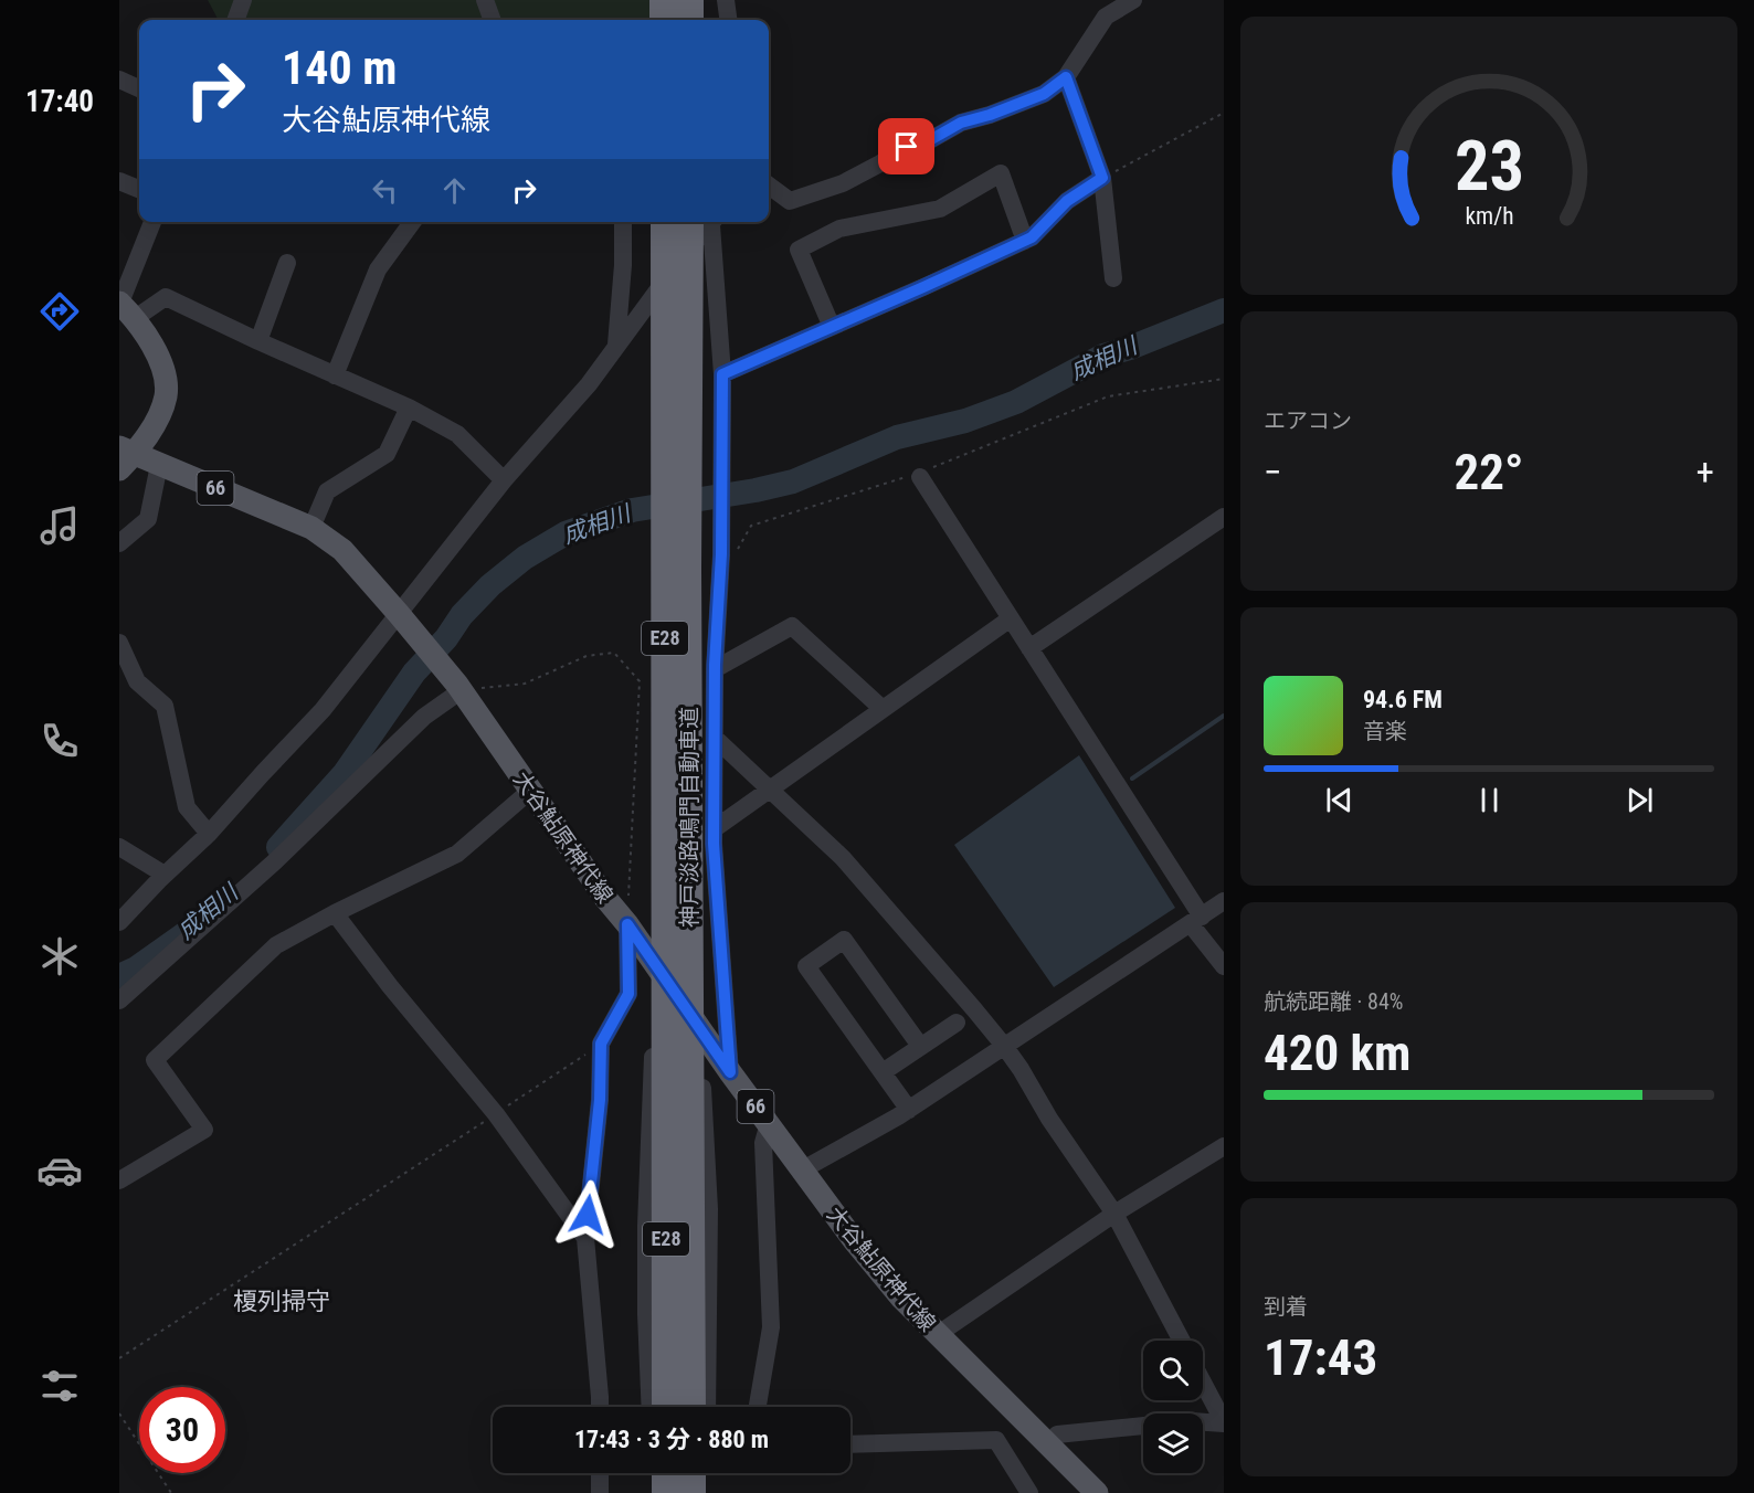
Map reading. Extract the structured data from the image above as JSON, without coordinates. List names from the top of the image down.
{
  "streets": {
    "highway": ["E28", "神戸淡路鳴門自動車道"],
    "main road": ["66", "大谷鮎原神代線"]
  },
  "districts": ["榎列掃守"],
  "water": ["成相川"],
  "page": {
    "tabs": "17:40",
    "turn": ["140 m", "大谷鮎原神代線"],
    "tile": [
      "エアコン",
      ["航続距離 · 84%", "420 km"],
      ["到着", "17:43"]
    ],
    "heat": ["−", "22°", "+"],
    "song": ["94.6 FM", "音楽"],
    "limit": "30",
    "trip": "17:43 · 3 分 · 880 m",
    "gauge": ["23", "km/h"]
  }
}
